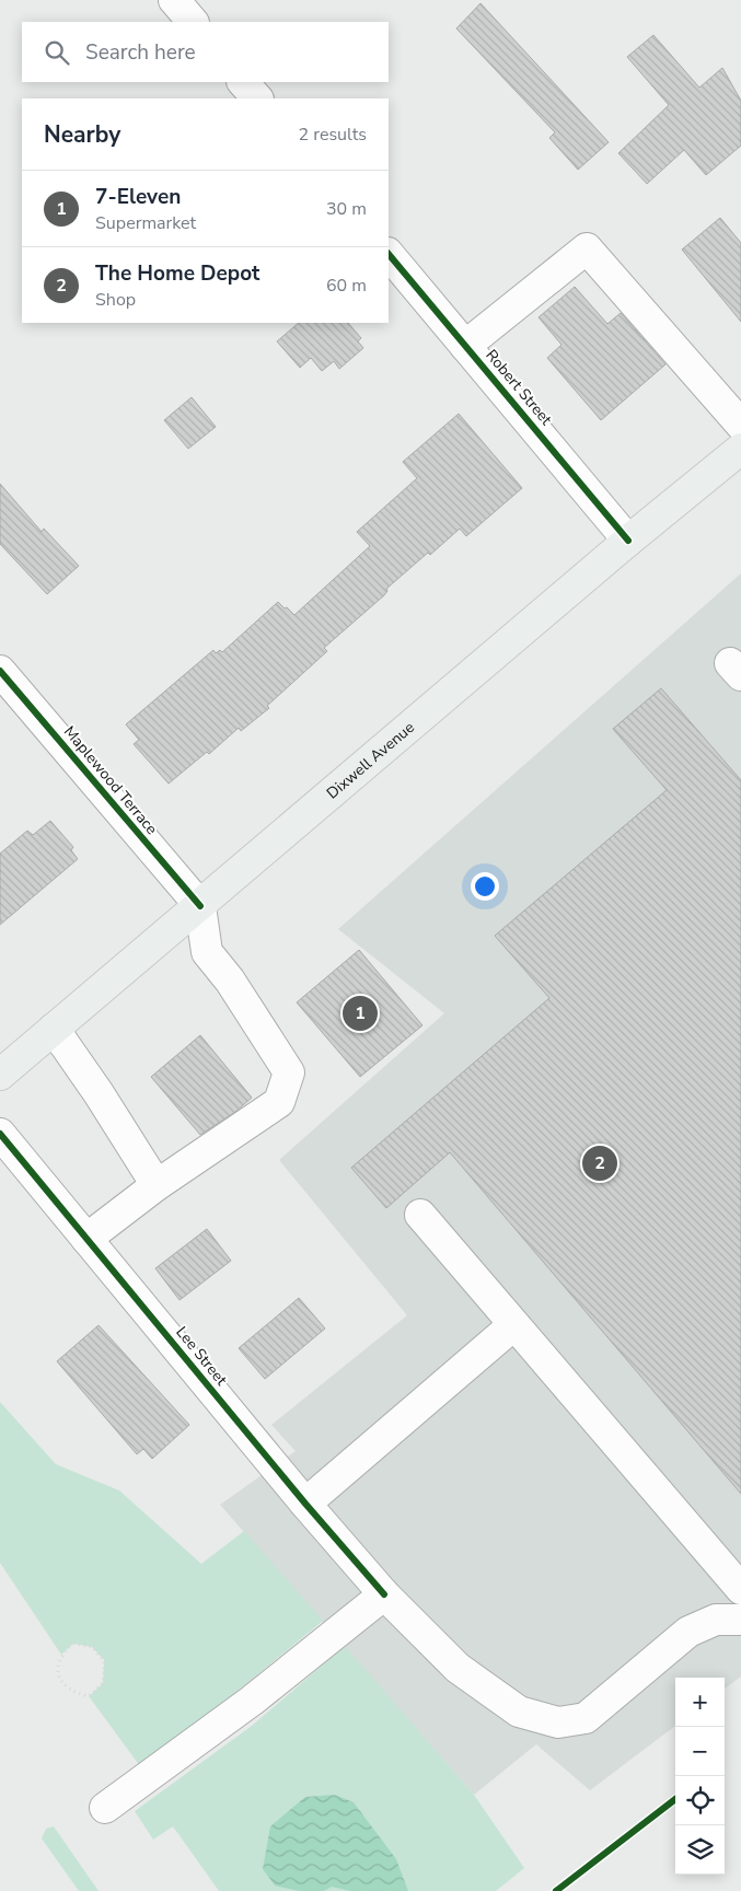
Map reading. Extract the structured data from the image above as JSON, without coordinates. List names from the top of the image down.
{
  "streets": {
    "main road": ["Dixwell Avenue"],
    "street": ["Robert Street", "Maplewood Terrace", "Lee Street"]
  },
  "crossings": [
    ["Robert Street", "Dixwell Avenue"],
    ["Dixwell Avenue", "Maplewood Terrace"]
  ],
  "page": {
    "search": "Search here",
    "heading": ["Nearby", "2 results"],
    "list": [
      {
        "mark": "1",
        "name": "7-Eleven",
        "note": "Supermarket",
        "value": "30 m"
      },
      {
        "mark": "2",
        "name": "The Home Depot",
        "note": "Shop",
        "value": "60 m"
      }
    ],
    "pins": ["1", "2"],
    "map_buttons": ["+", "−"]
  }
}
